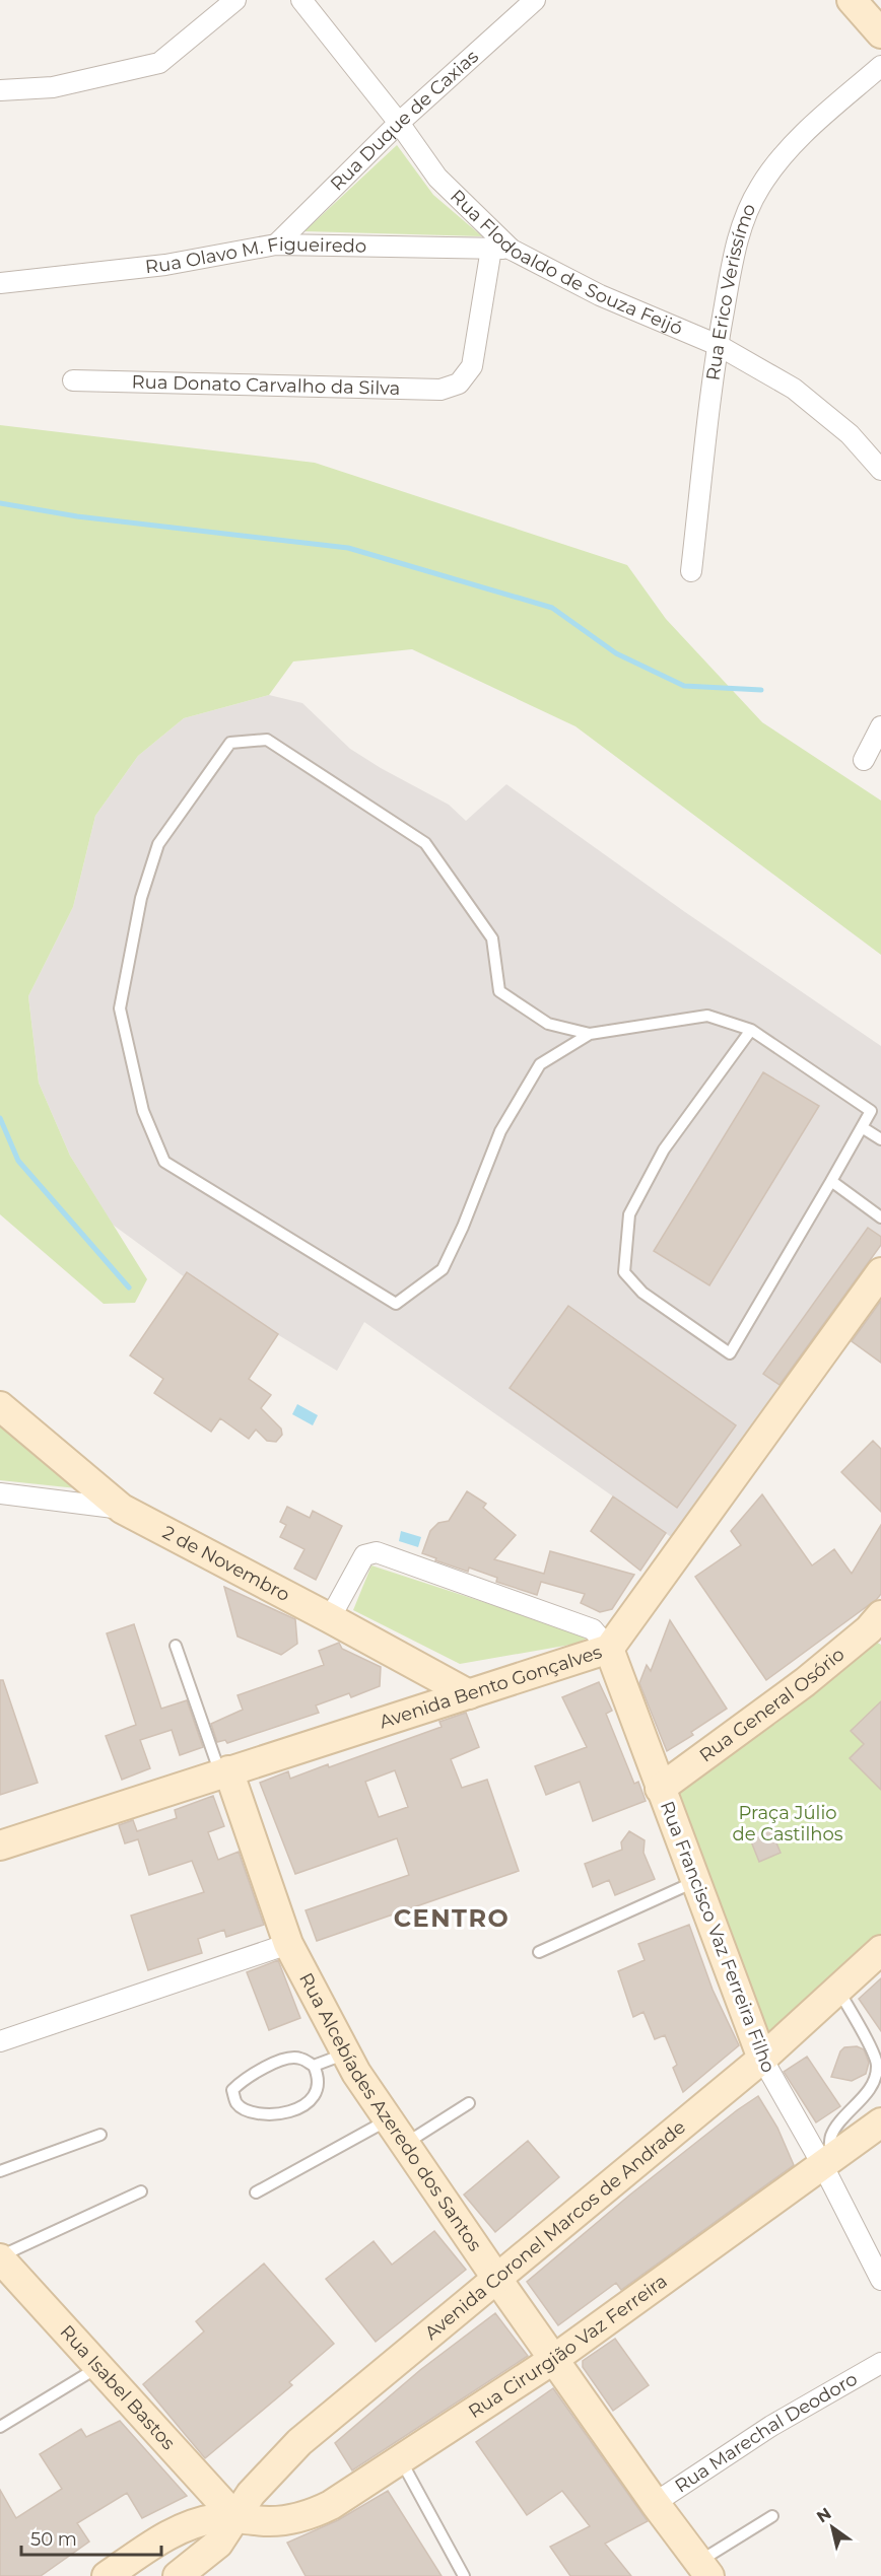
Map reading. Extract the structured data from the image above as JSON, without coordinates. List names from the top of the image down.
{
  "streets": {
    "street": [
      "Rua Duque de Caxias",
      "Rua Olavo M. Figueiredo",
      "Rua Flodoaldo de Souza Feijó",
      "Rua Erico Verissímo",
      "Rua Donato Carvalho da Silva",
      "2 de Novembro",
      "Avenida Bento Gonçalves",
      "Rua General Osório",
      "Rua Francisco Vaz Ferreira Filho",
      "Rua Alcebíades Azeredo dos Santos",
      "Avenida Coronel Marcos de Andrade",
      "Rua Cirurgião Vaz Ferreira",
      "Rua Isabel Bastos",
      "Rua Marechal Deodoro"
    ]
  },
  "crossings": [
    ["Rua Duque de Caxias", "Rua Olavo M. Figueiredo"],
    ["Rua Duque de Caxias", "Rua Flodoaldo de Souza Feijó"],
    ["Rua Olavo M. Figueiredo", "Rua Flodoaldo de Souza Feijó"],
    ["Rua Olavo M. Figueiredo", "Rua Donato Carvalho da Silva"],
    ["Rua Flodoaldo de Souza Feijó", "Rua Erico Verissímo"],
    ["2 de Novembro", "Avenida Bento Gonçalves"],
    ["Avenida Bento Gonçalves", "Rua Francisco Vaz Ferreira Filho"],
    ["Avenida Bento Gonçalves", "Rua Alcebíades Azeredo dos Santos"],
    ["Rua General Osório", "Rua Francisco Vaz Ferreira Filho"],
    ["Rua Francisco Vaz Ferreira Filho", "Avenida Coronel Marcos de Andrade"],
    ["Rua Francisco Vaz Ferreira Filho", "Rua Cirurgião Vaz Ferreira"],
    ["Rua Alcebíades Azeredo dos Santos", "Avenida Coronel Marcos de Andrade"],
    ["Rua Alcebíades Azeredo dos Santos", "Rua Cirurgião Vaz Ferreira"],
    ["Rua Alcebíades Azeredo dos Santos", "Rua Marechal Deodoro"],
    ["Avenida Coronel Marcos de Andrade", "Rua Cirurgião Vaz Ferreira"],
    ["Avenida Coronel Marcos de Andrade", "Rua Isabel Bastos"],
    ["Rua Cirurgião Vaz Ferreira", "Rua Isabel Bastos"]
  ],
  "districts": ["CENTRO"],
  "parks": ["Praça Júlio de Castilhos"],
  "scale_bar": "50 m",
  "north": "top left"
}
